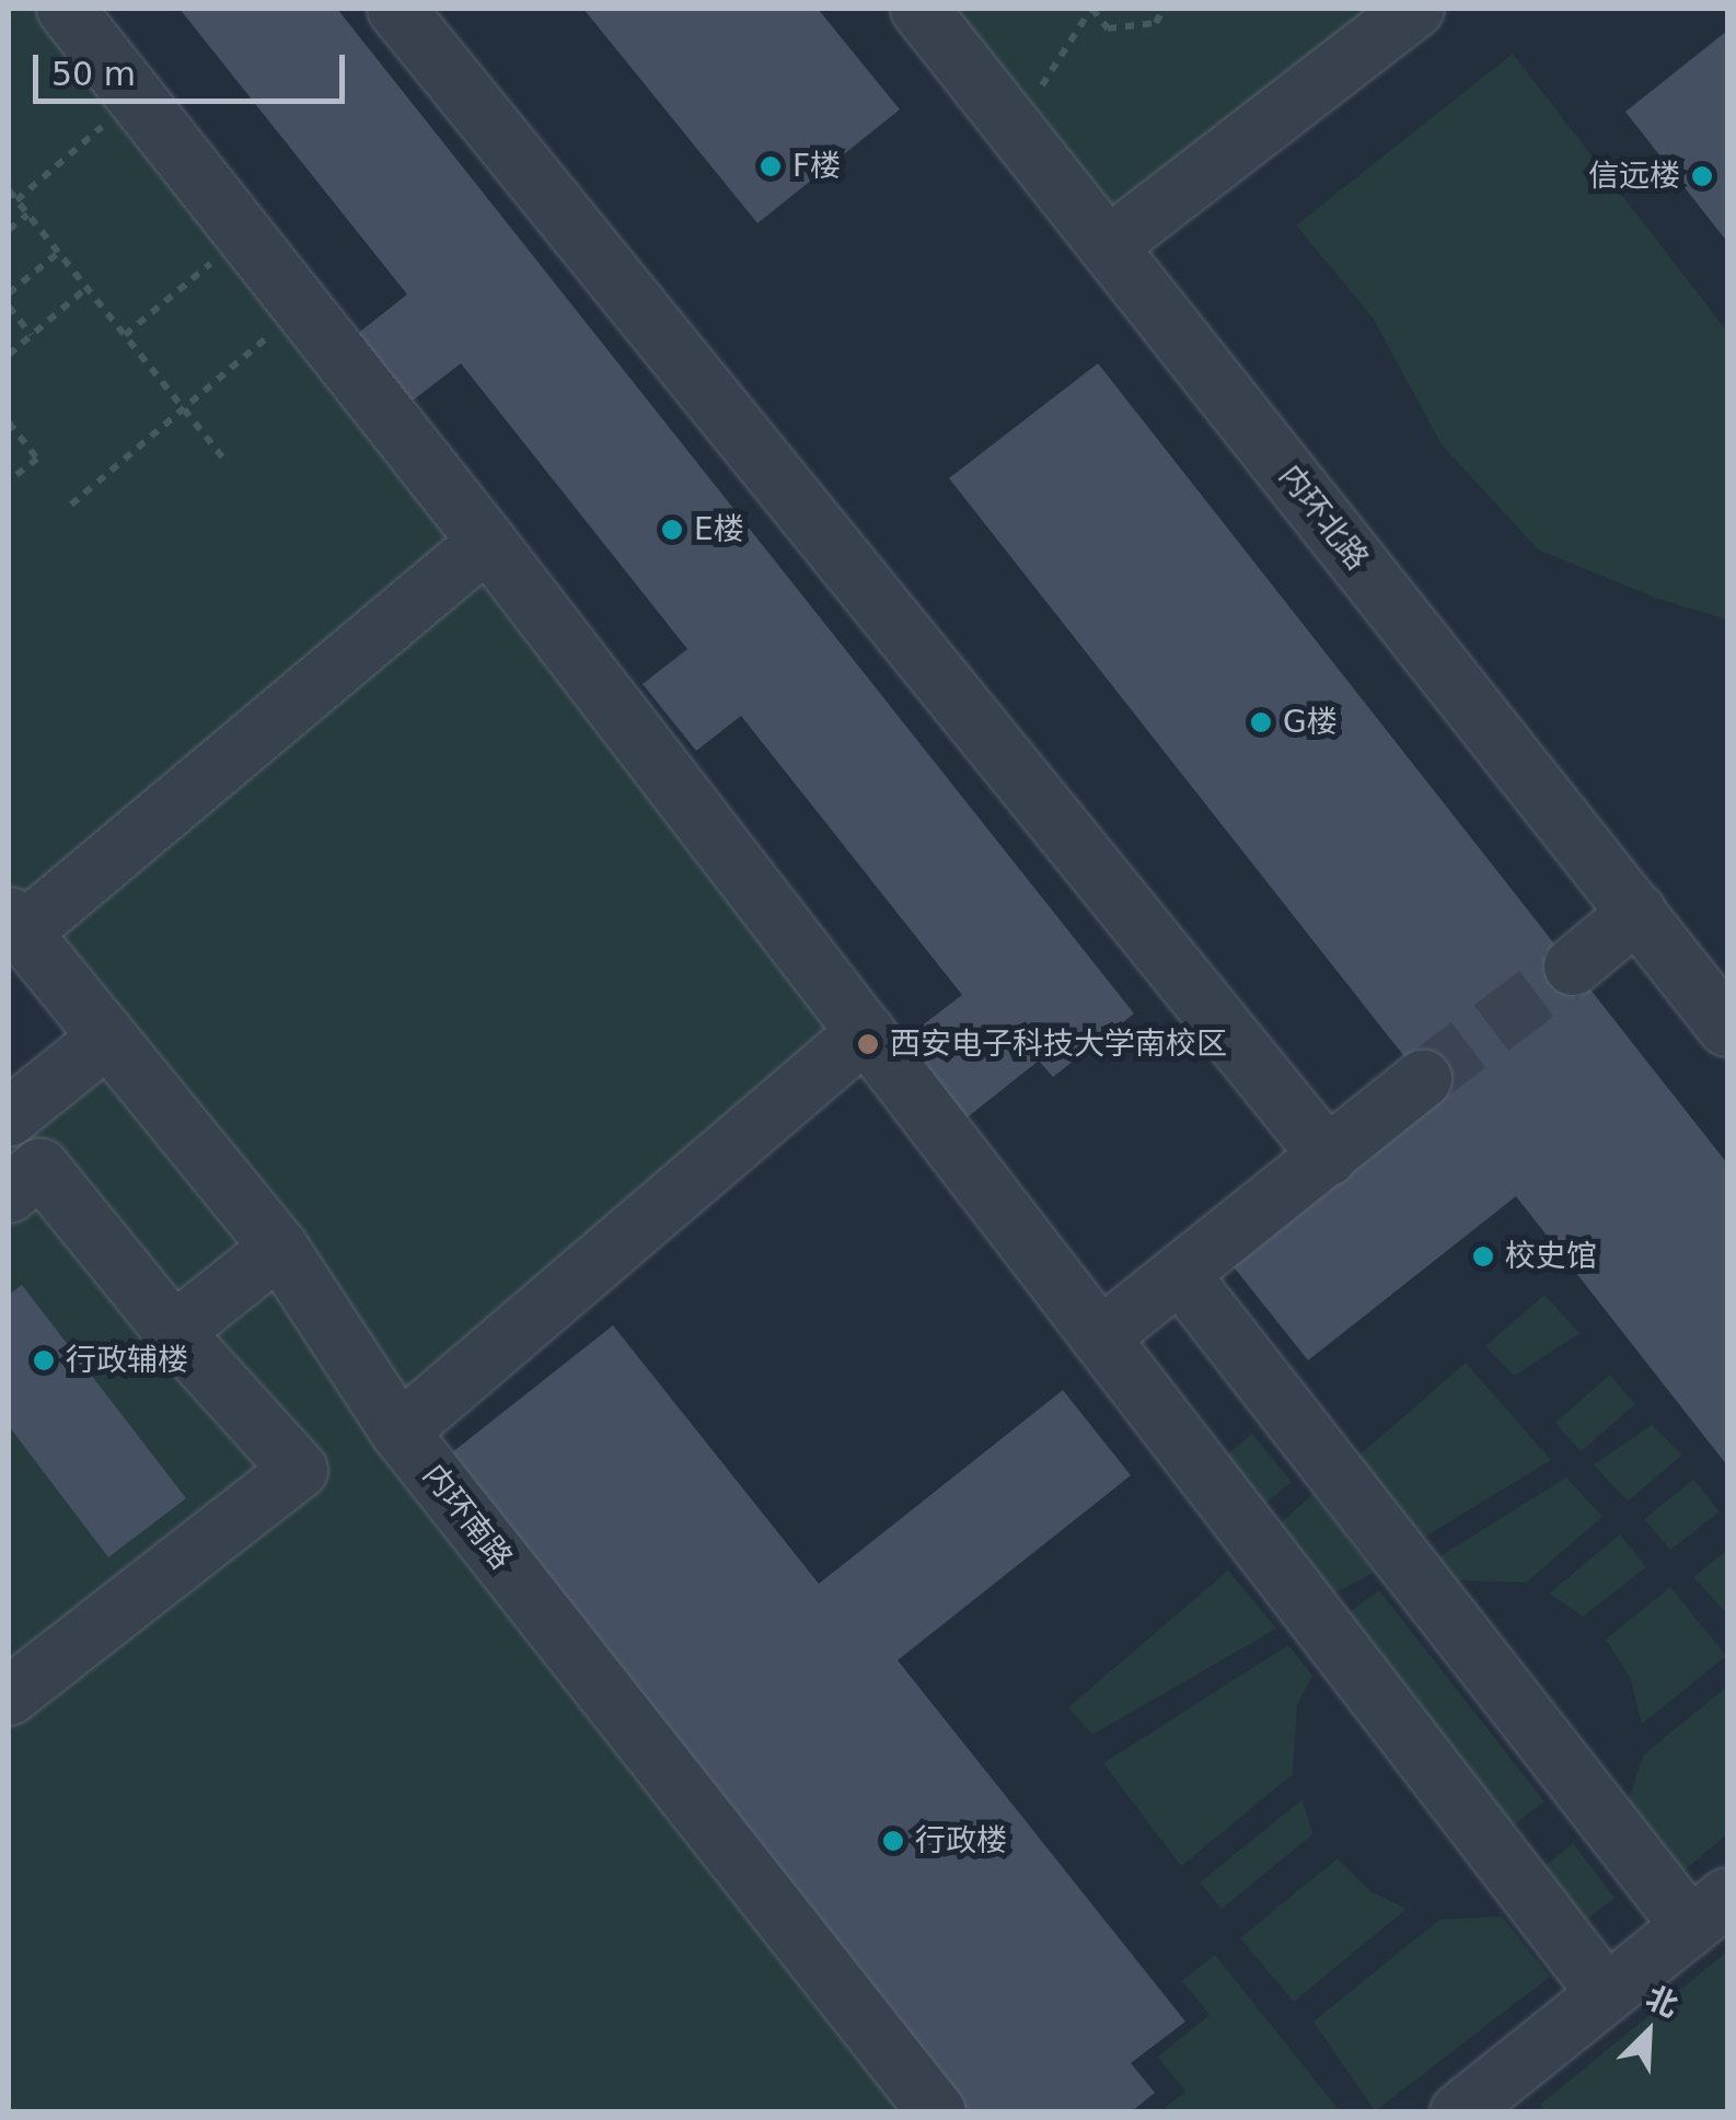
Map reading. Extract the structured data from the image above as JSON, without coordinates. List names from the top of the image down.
{
  "streets": {
    "lane": ["内环北路", "内环南路"]
  },
  "places": [
    "F楼",
    "信远楼",
    "E楼",
    "G楼",
    "西安电子科技大学南校区",
    "校史馆",
    "行政辅楼",
    "行政楼"
  ],
  "scale_bar": "50 m",
  "north": "top right"
}
